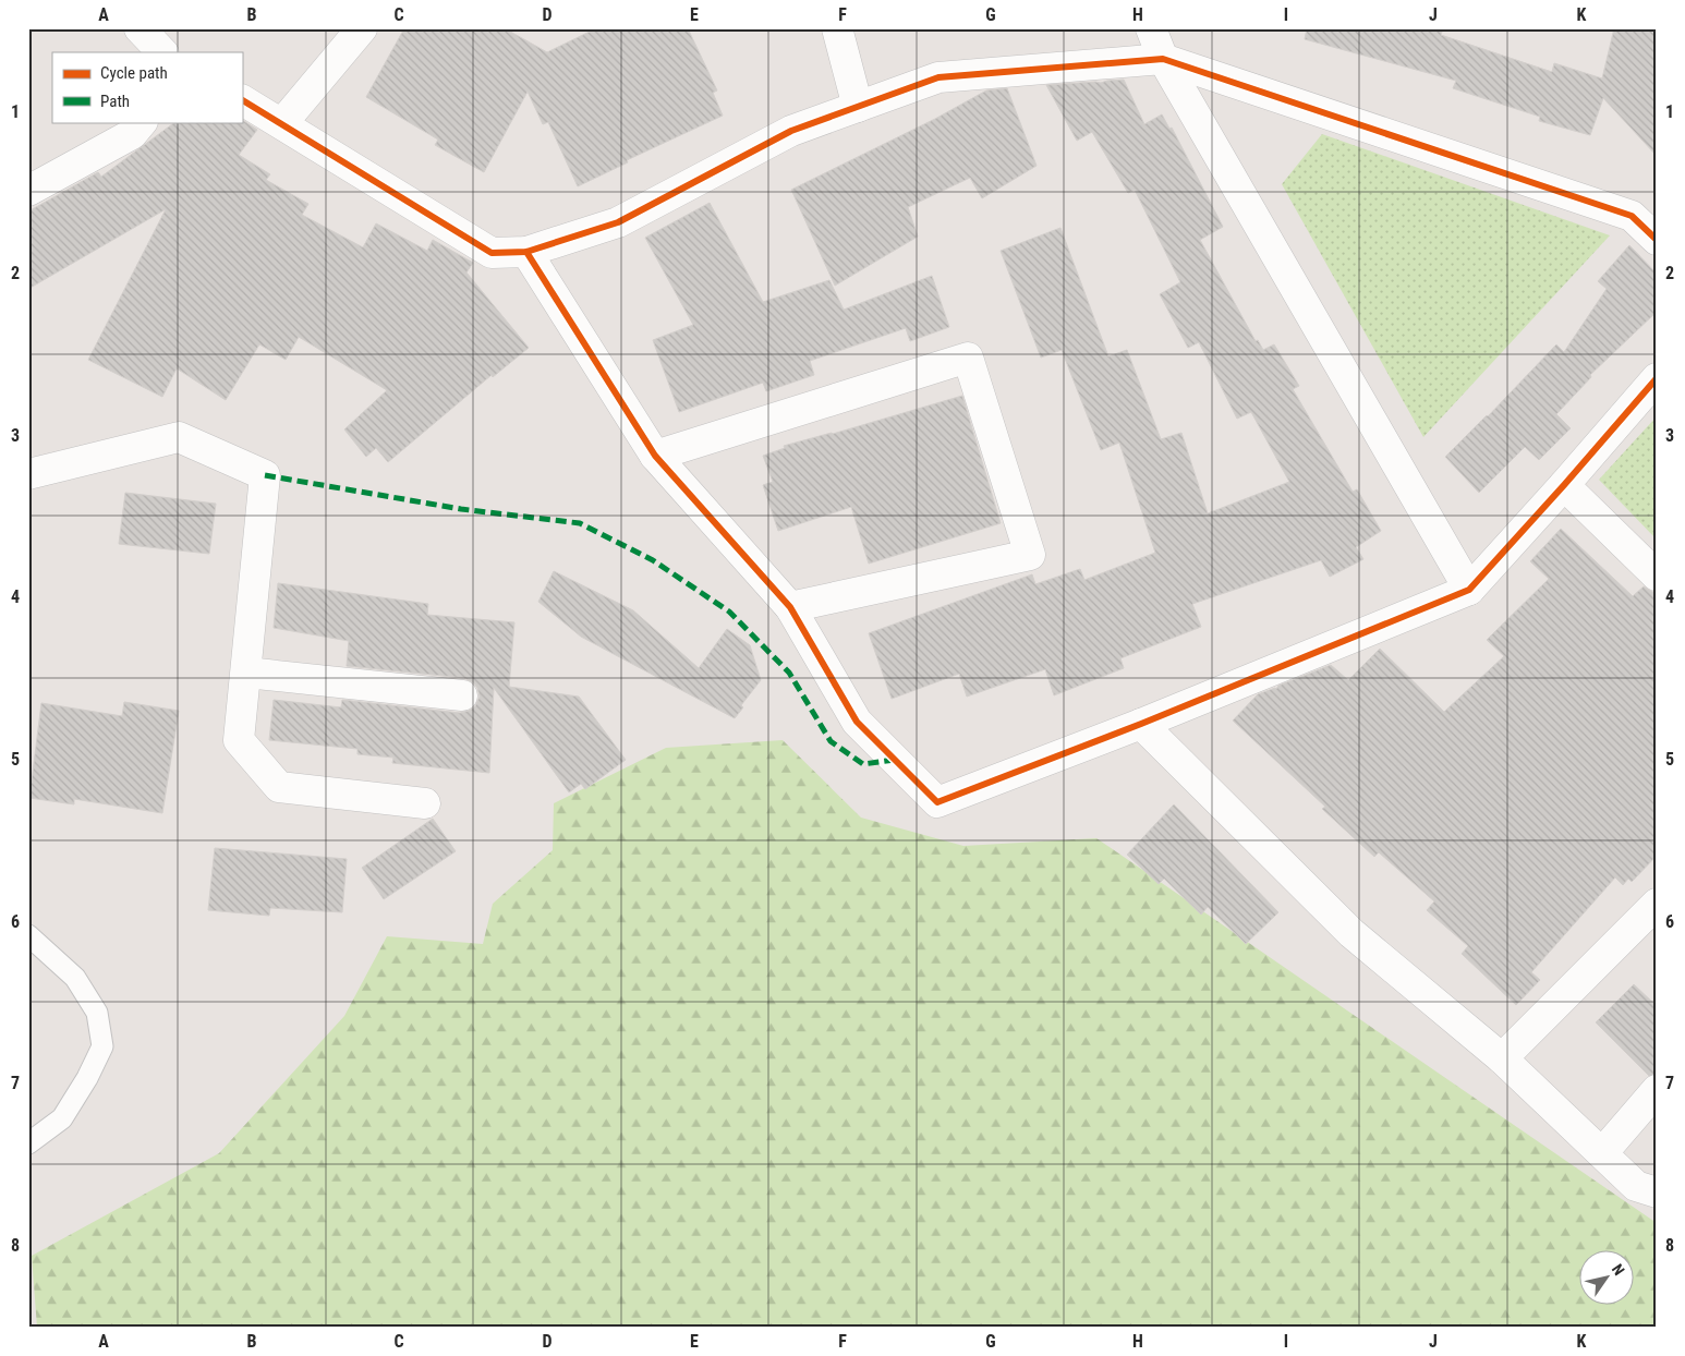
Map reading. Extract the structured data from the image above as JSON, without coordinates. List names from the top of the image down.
{
  "legend": ["Cycle path", "Path"],
  "north": "top right",
  "grid": {
    "columns": [
      "A",
      "B",
      "C",
      "D",
      "E",
      "F",
      "G",
      "H",
      "I",
      "J",
      "K"
    ],
    "rows": [
      "1",
      "2",
      "3",
      "4",
      "5",
      "6",
      "7",
      "8"
    ]
  }
}
